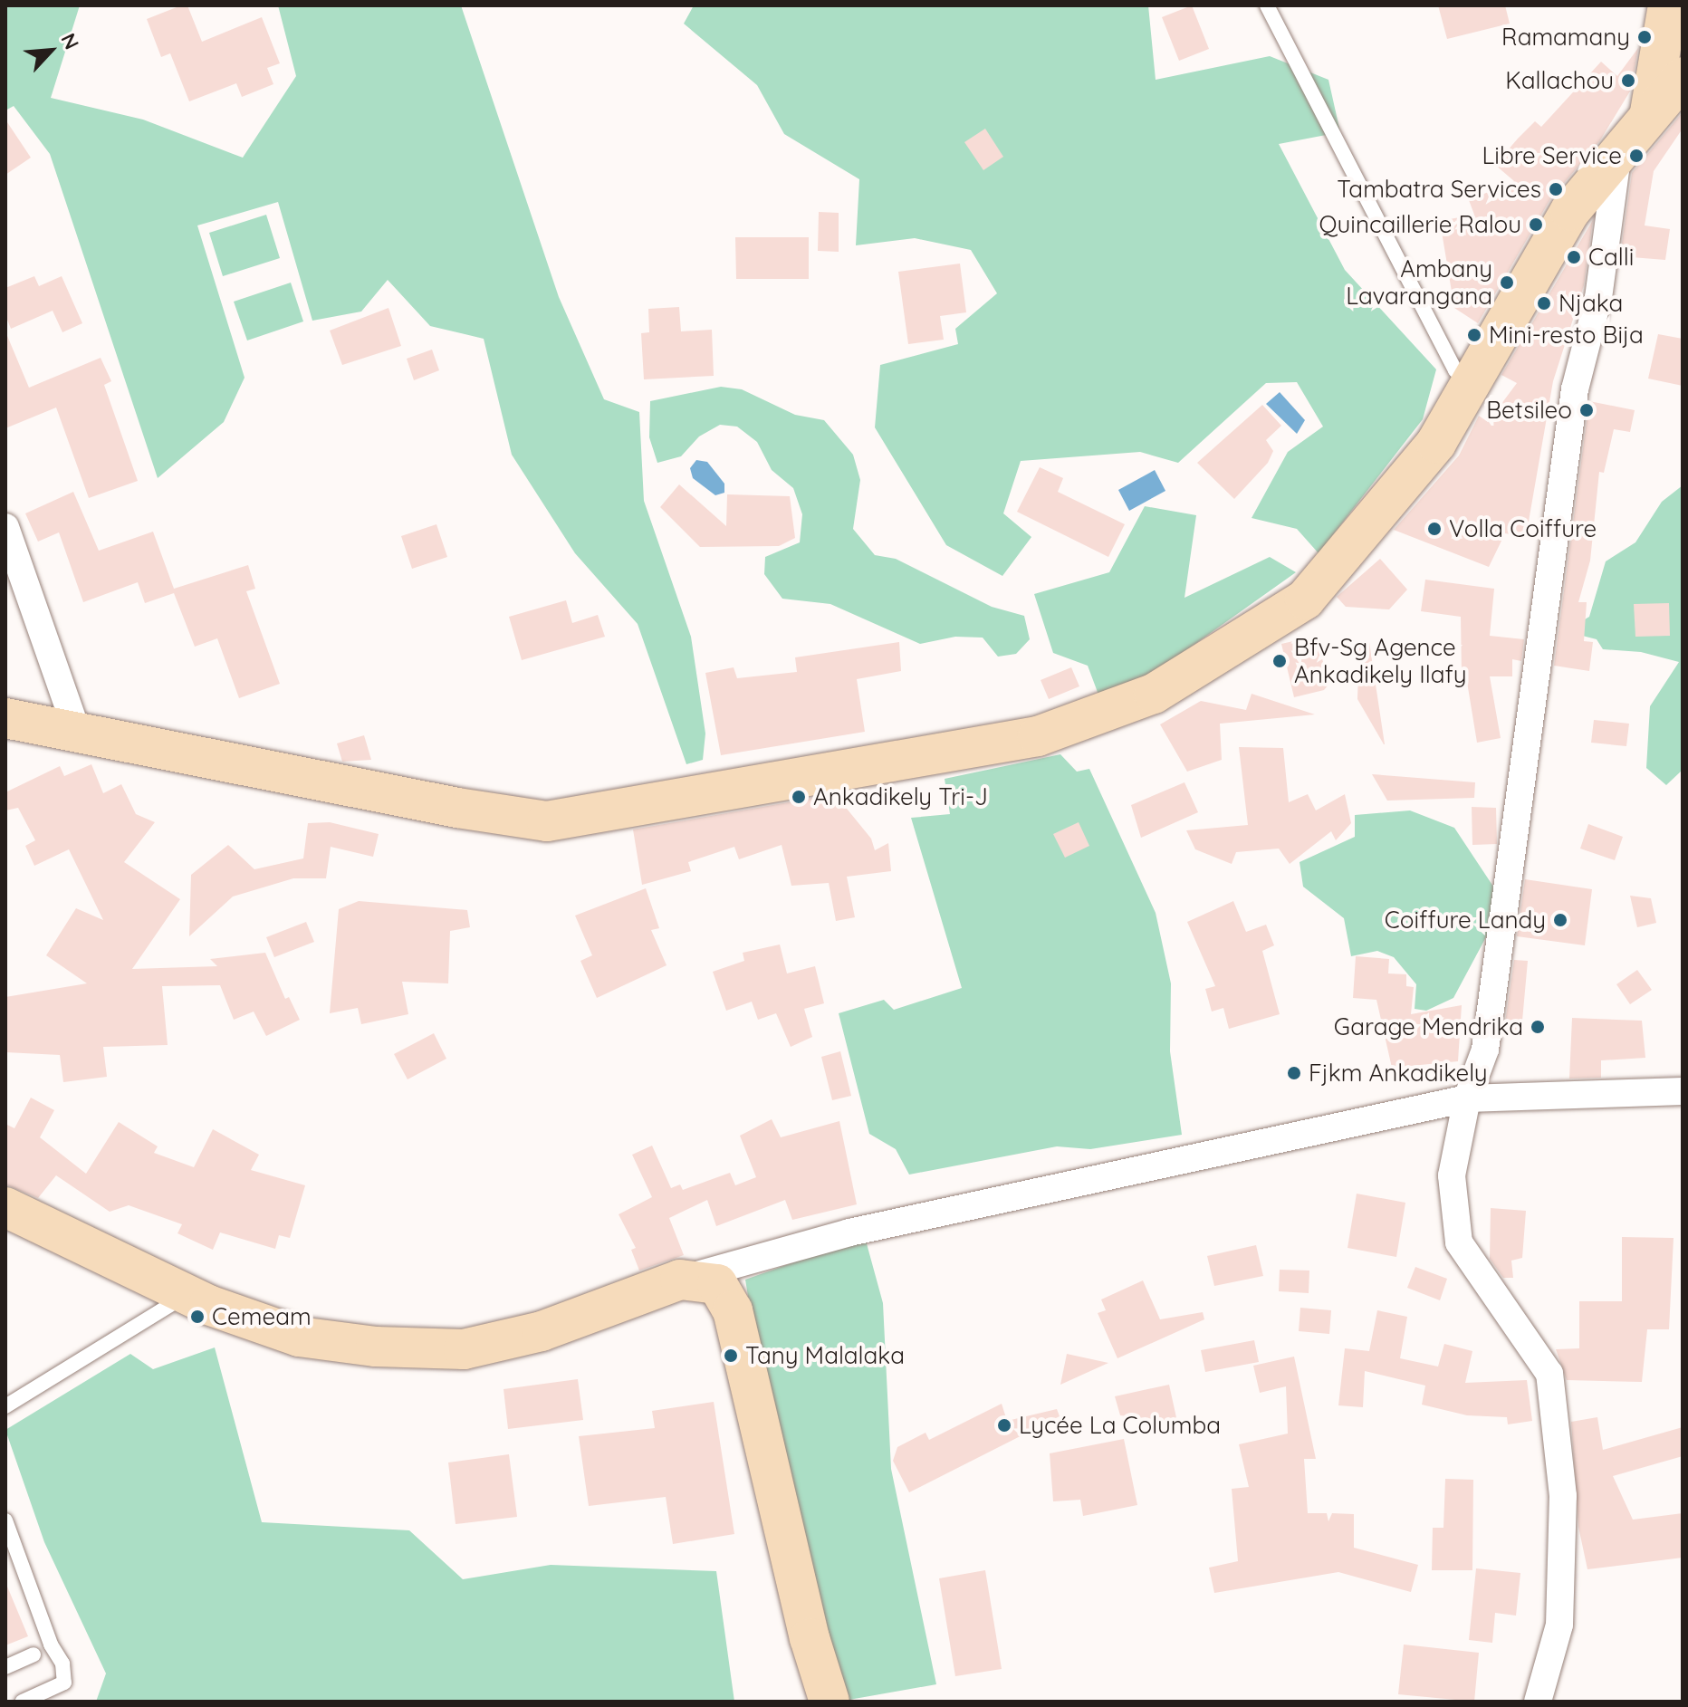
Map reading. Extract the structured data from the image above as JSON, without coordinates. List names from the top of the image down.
{
  "places": [
    "Ramamany",
    "Kallachou",
    "Libre Service",
    "Tambatra Services",
    "Quincaillerie Ralou",
    "Calli",
    "Ambany Lavarangana",
    "Njaka",
    "Mini-resto Bija",
    "Betsileo",
    "Volla Coiffure",
    "Bfv-Sg Agence Ankadikely Ilafy",
    "Ankadikely Tri-J",
    "Coiffure Landy",
    "Garage Mendrika",
    "Fjkm Ankadikely",
    "Cemeam",
    "Tany Malalaka",
    "Lycée La Columba"
  ],
  "north": "top right"
}
